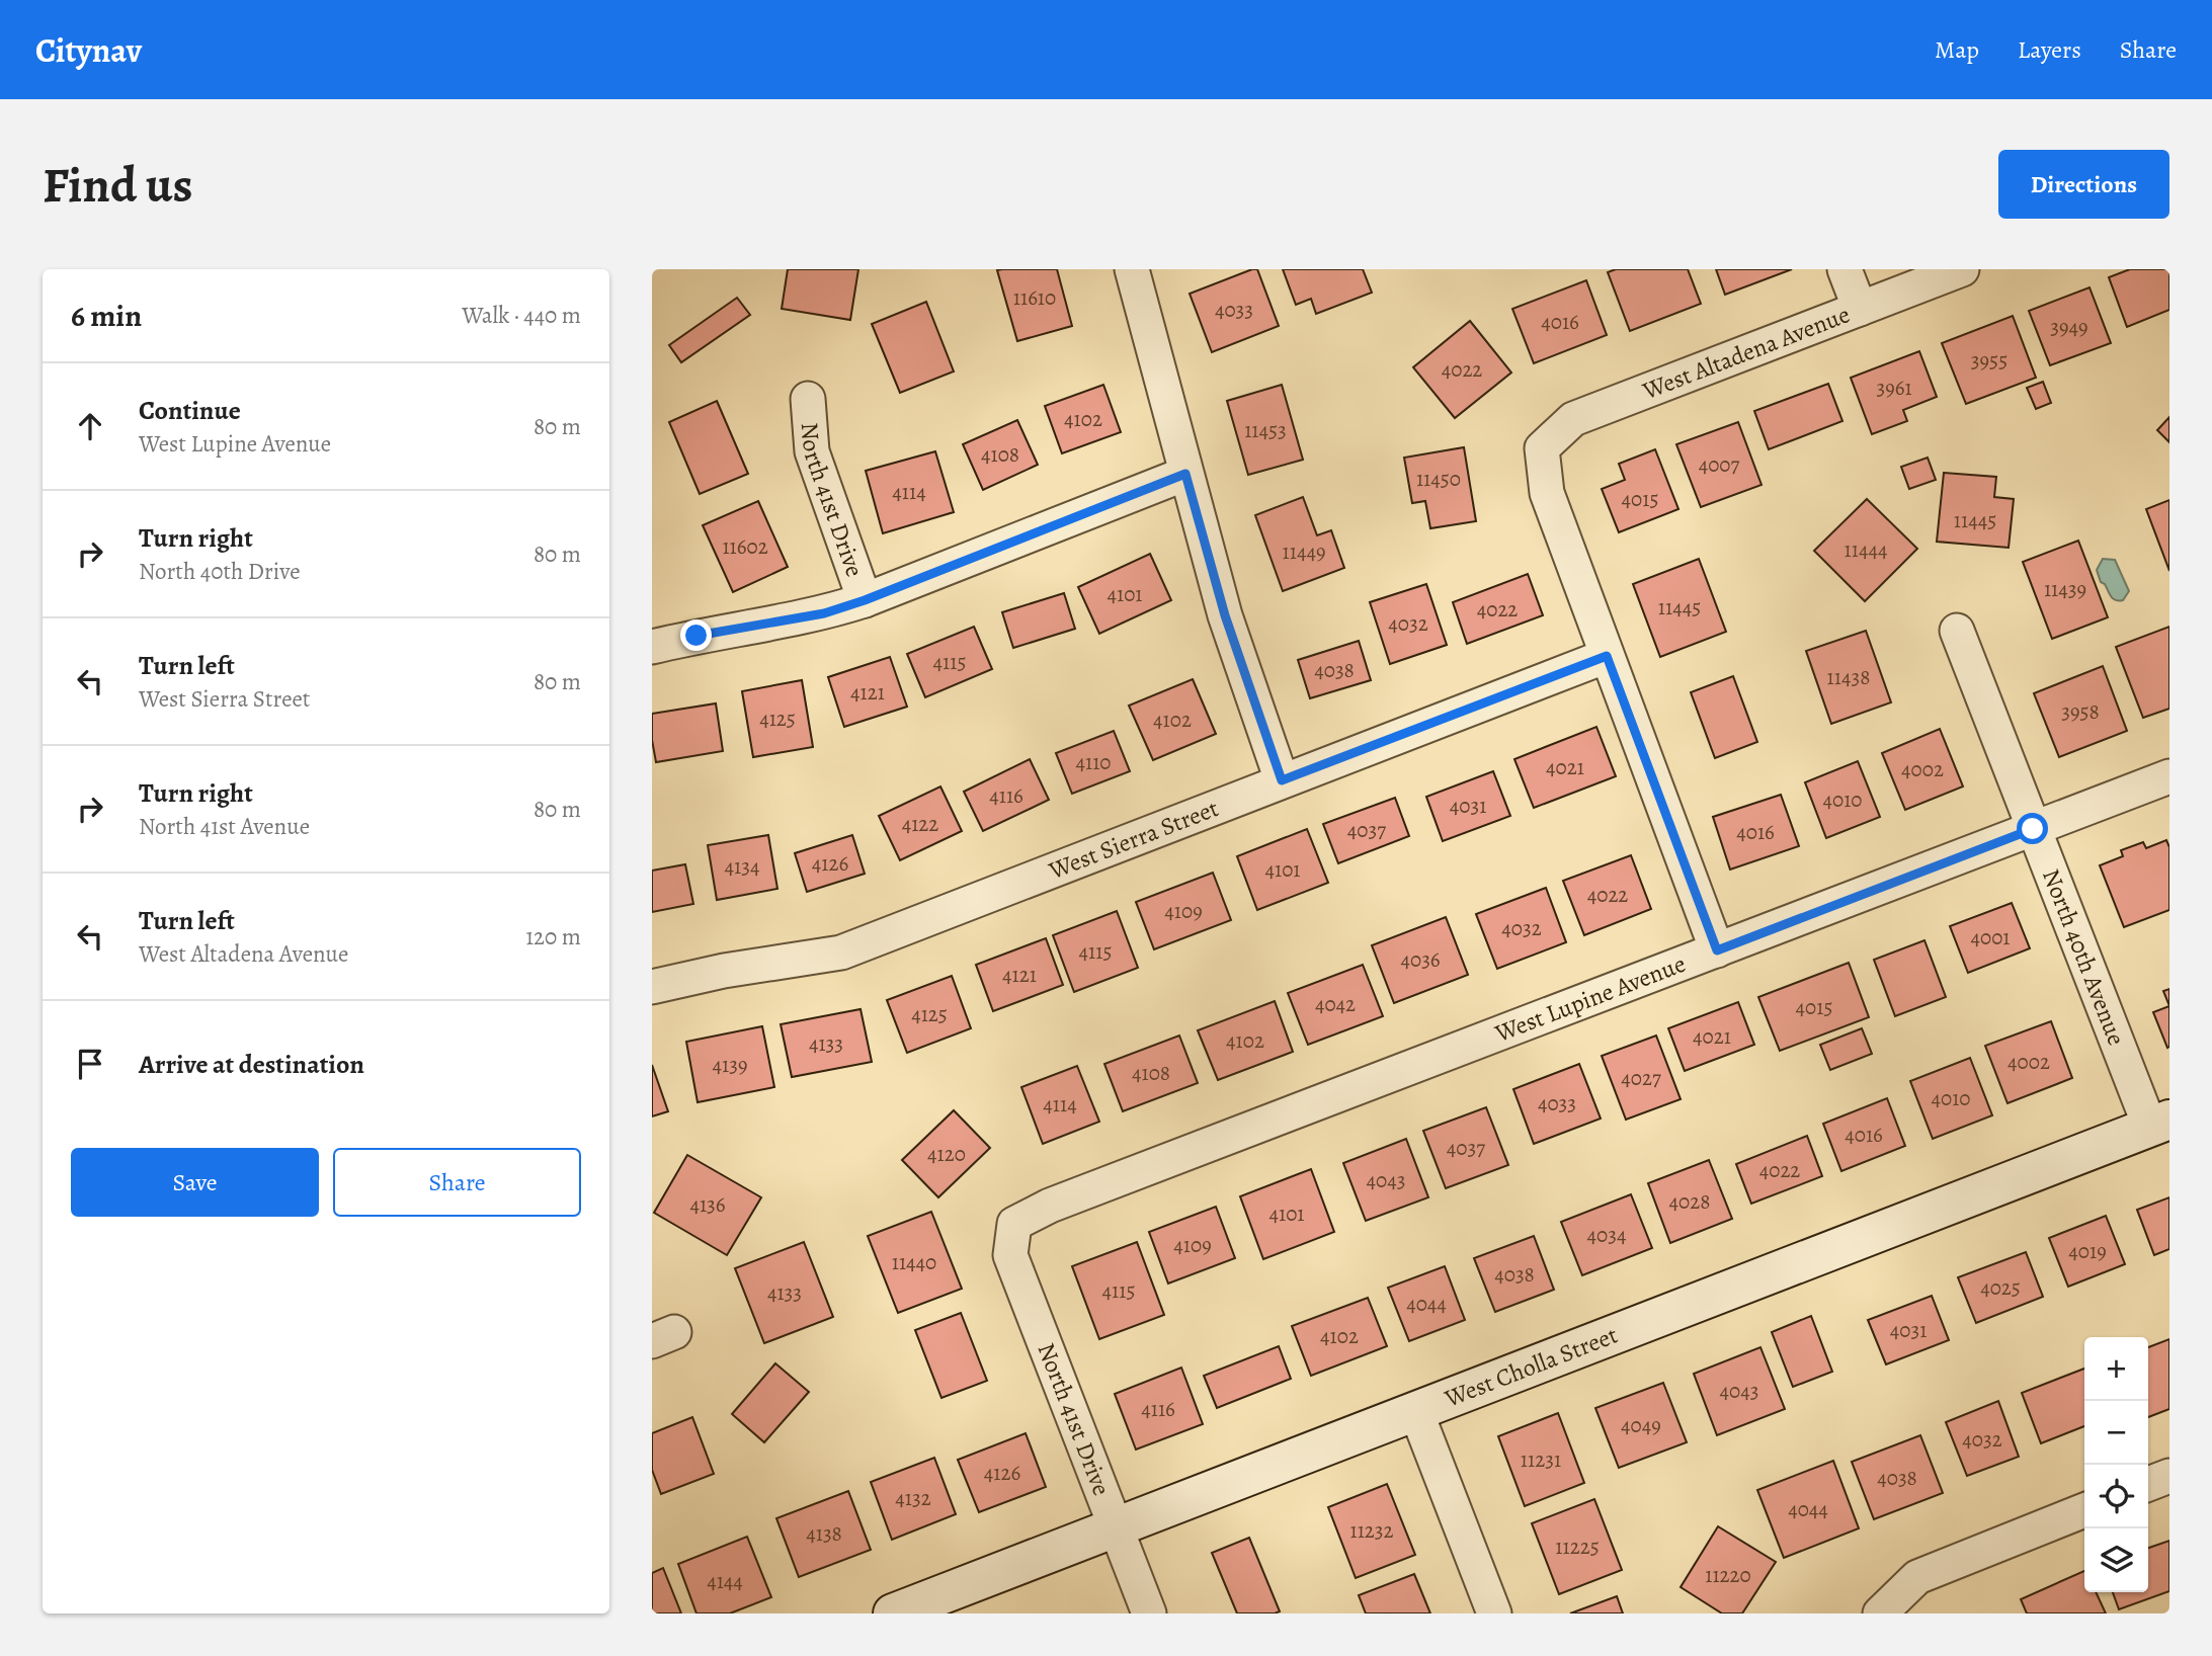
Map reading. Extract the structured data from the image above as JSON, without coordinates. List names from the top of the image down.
{
  "streets": {
    "street": [
      "West Altadena Avenue",
      "North 41st Drive",
      "West Sierra Street",
      "North 40th Avenue",
      "West Lupine Avenue",
      "West Cholla Street"
    ]
  },
  "crossings": [
    ["West Altadena Avenue", "West Sierra Street"],
    ["North 41st Drive", "West Lupine Avenue"],
    ["North 41st Drive", "West Cholla Street"],
    ["North 40th Avenue", "West Lupine Avenue"],
    ["North 40th Avenue", "West Cholla Street"]
  ],
  "house_numbers": [
    "11610",
    "4033",
    "4016",
    "3949",
    "3955",
    "4022",
    "3961",
    "4102",
    "11453",
    "4108",
    "4007",
    "11450",
    "4114",
    "4015",
    "11445",
    "11602",
    "11444",
    "11449",
    "11439",
    "4101",
    "11445",
    "4022",
    "4032",
    "4115",
    "4038",
    "11438",
    "4121",
    "3958",
    "4125",
    "4102",
    "4110",
    "4021",
    "4002",
    "4116",
    "4010",
    "4031",
    "4122",
    "4037",
    "4016",
    "4126",
    "4134",
    "4101",
    "4022",
    "4109",
    "4032",
    "4001",
    "4115",
    "4036",
    "4121",
    "4042",
    "4015",
    "4125",
    "4021",
    "4102",
    "4133",
    "4002",
    "4139",
    "4108",
    "4027",
    "4010",
    "4033",
    "4114",
    "4016",
    "4037",
    "4120",
    "4022",
    "4043",
    "4028",
    "4136",
    "4101",
    "4034",
    "4109",
    "4019",
    "11440",
    "4038",
    "4025",
    "4115",
    "4133",
    "4044",
    "4031",
    "4102",
    "4043",
    "4116",
    "4049",
    "4032",
    "11231",
    "4126",
    "4038",
    "4132",
    "4044",
    "11232",
    "4138",
    "11225",
    "11220",
    "4144"
  ],
  "page": {
    "header": "Citynav",
    "nav": ["Map", "Layers", "Share"],
    "buttons": [
      "Directions",
      ["Save", "Share"]
    ],
    "title": "Find us",
    "heading": ["6 min", "Walk · 440 m"],
    "list": [
      ["Continue", "West Lupine Avenue", "80 m"],
      ["Turn right", "North 40th Drive", "80 m"],
      ["Turn left", "West Sierra Street", "80 m"],
      ["Turn right", "North 41st Avenue", "80 m"],
      ["Turn left", "West Altadena Avenue", "120 m"],
      "Arrive at destination"
    ],
    "map_buttons": ["+", "−"]
  }
}
